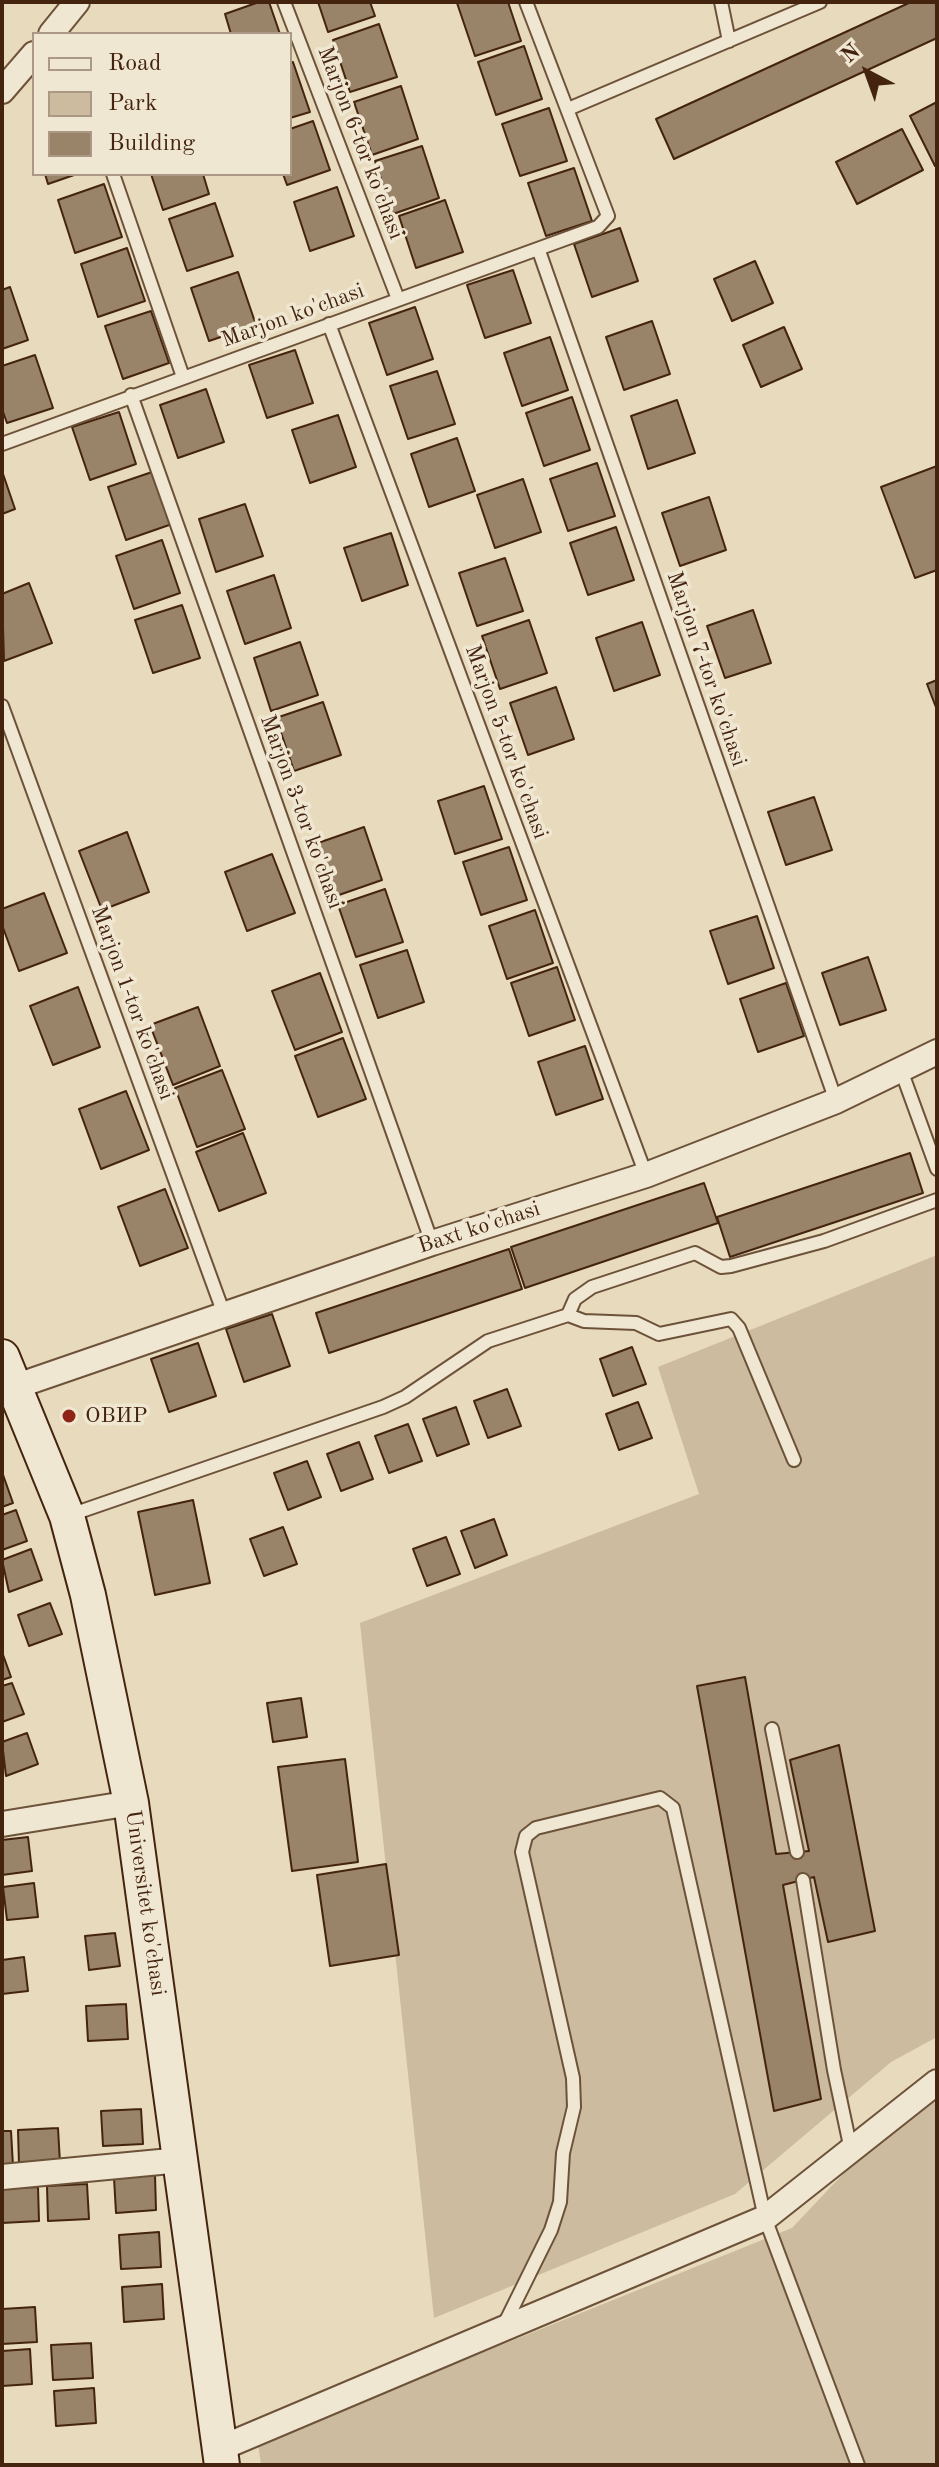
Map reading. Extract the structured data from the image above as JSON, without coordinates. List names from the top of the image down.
{
  "streets": {
    "main road": ["Universitet ko'chasi"],
    "street": ["Baxt ko'chasi"],
    "lane": [
      "Marjon 6-tor ko'chasi",
      "Marjon ko'chasi",
      "Marjon 7-tor ko'chasi",
      "Marjon 5-tor ko'chasi",
      "Marjon 3-tor ko'chasi",
      "Marjon 1-tor ko'chasi"
    ]
  },
  "crossings": [
    ["Marjon 6-tor ko'chasi", "Marjon ko'chasi"],
    ["Marjon ko'chasi", "Marjon 7-tor ko'chasi"],
    ["Marjon ko'chasi", "Marjon 5-tor ko'chasi"],
    ["Marjon ko'chasi", "Marjon 3-tor ko'chasi"],
    ["Marjon 7-tor ko'chasi", "Baxt ko'chasi"],
    ["Marjon 5-tor ko'chasi", "Baxt ko'chasi"],
    ["Marjon 3-tor ko'chasi", "Baxt ko'chasi"],
    ["Marjon 1-tor ko'chasi", "Baxt ko'chasi"],
    ["Baxt ko'chasi", "Universitet ko'chasi"]
  ],
  "places": ["ОВИР"],
  "legend": ["Road", "Park", "Building"],
  "north": "top left"
}
